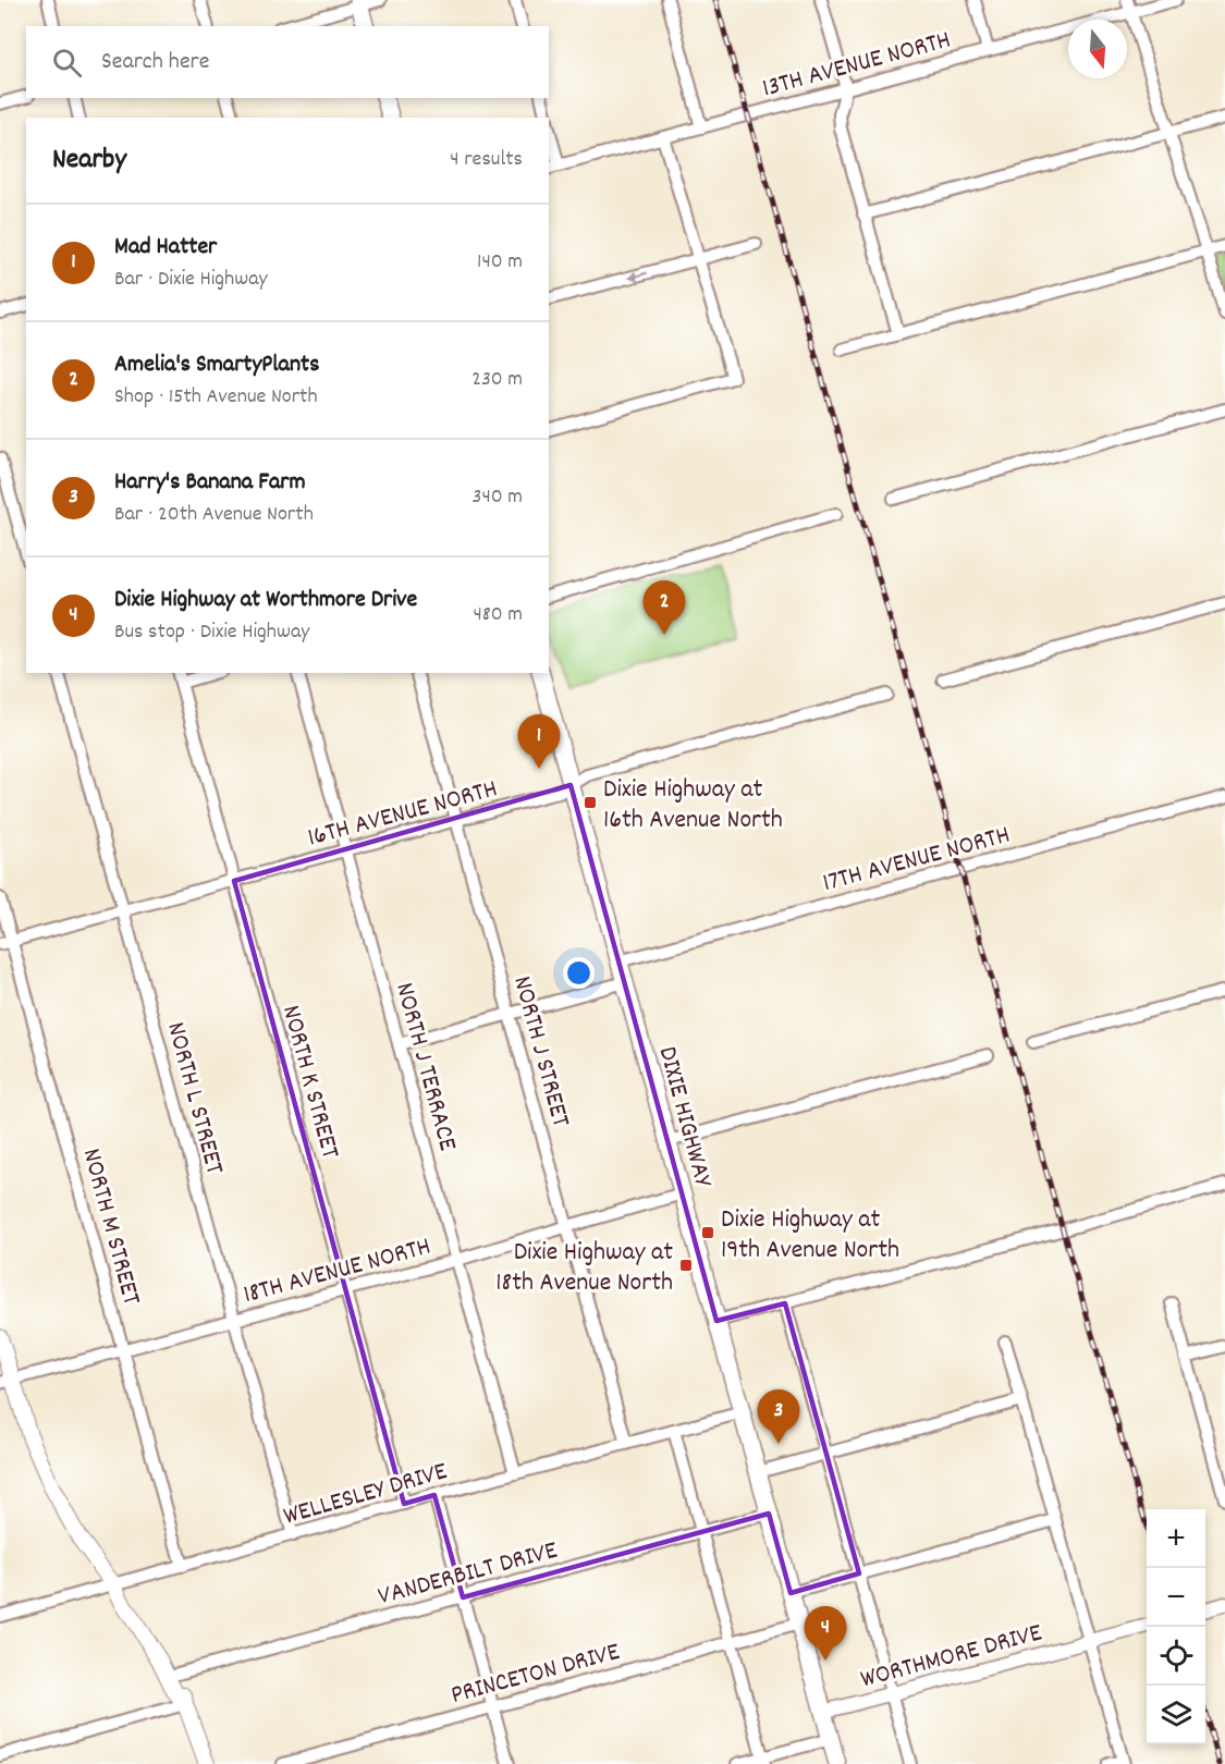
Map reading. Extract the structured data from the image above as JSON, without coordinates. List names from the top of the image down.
{
  "streets": {
    "main road": ["DIXIE HIGHWAY"],
    "street": [
      "13TH AVENUE NORTH",
      "16TH AVENUE NORTH",
      "17TH AVENUE NORTH",
      "NORTH J STREET",
      "NORTH J TERRACE",
      "NORTH K STREET",
      "NORTH L STREET",
      "NORTH M STREET",
      "18TH AVENUE NORTH",
      "WELLESLEY DRIVE",
      "VANDERBILT DRIVE",
      "WORTHMORE DRIVE",
      "PRINCETON DRIVE"
    ]
  },
  "crossings": [
    ["16TH AVENUE NORTH", "NORTH J STREET"],
    ["16TH AVENUE NORTH", "NORTH J TERRACE"],
    ["16TH AVENUE NORTH", "NORTH K STREET"],
    ["16TH AVENUE NORTH", "NORTH L STREET"],
    ["16TH AVENUE NORTH", "DIXIE HIGHWAY"],
    ["16TH AVENUE NORTH", "NORTH M STREET"],
    ["17TH AVENUE NORTH", "DIXIE HIGHWAY"],
    ["NORTH J STREET", "18TH AVENUE NORTH"],
    ["NORTH J STREET", "WELLESLEY DRIVE"],
    ["NORTH J TERRACE", "18TH AVENUE NORTH"],
    ["NORTH J TERRACE", "WELLESLEY DRIVE"],
    ["NORTH K STREET", "18TH AVENUE NORTH"],
    ["NORTH K STREET", "WELLESLEY DRIVE"],
    ["NORTH L STREET", "18TH AVENUE NORTH"],
    ["NORTH L STREET", "WELLESLEY DRIVE"],
    ["DIXIE HIGHWAY", "18TH AVENUE NORTH"],
    ["DIXIE HIGHWAY", "WELLESLEY DRIVE"],
    ["DIXIE HIGHWAY", "VANDERBILT DRIVE"],
    ["DIXIE HIGHWAY", "WORTHMORE DRIVE"],
    ["DIXIE HIGHWAY", "PRINCETON DRIVE"],
    ["NORTH M STREET", "18TH AVENUE NORTH"],
    ["NORTH M STREET", "WELLESLEY DRIVE"]
  ],
  "places": {
    "transit": ["Dixie Highway at 16th Avenue North", "Dixie Highway at 19th Avenue North", "Dixie Highway at 18th Avenue North"]
  },
  "north": "bottom",
  "page": {
    "search": "Search here",
    "heading": ["Nearby", "4 results"],
    "list": [
      {
        "mark": "1",
        "name": "Mad Hatter",
        "note": "Bar · Dixie Highway",
        "value": "140 m"
      },
      {
        "mark": "2",
        "name": "Amelia's SmartyPlants",
        "note": "Shop · 15th Avenue North",
        "value": "230 m"
      },
      {
        "mark": "3",
        "name": "Harry's Banana Farm",
        "note": "Bar · 20th Avenue North",
        "value": "340 m"
      },
      {
        "mark": "4",
        "name": "Dixie Highway at Worthmore Drive",
        "note": "Bus stop · Dixie Highway",
        "value": "480 m"
      }
    ],
    "pins": [
      "2",
      "1",
      "3",
      "4"
    ],
    "map_buttons": ["+", "−"]
  }
}
